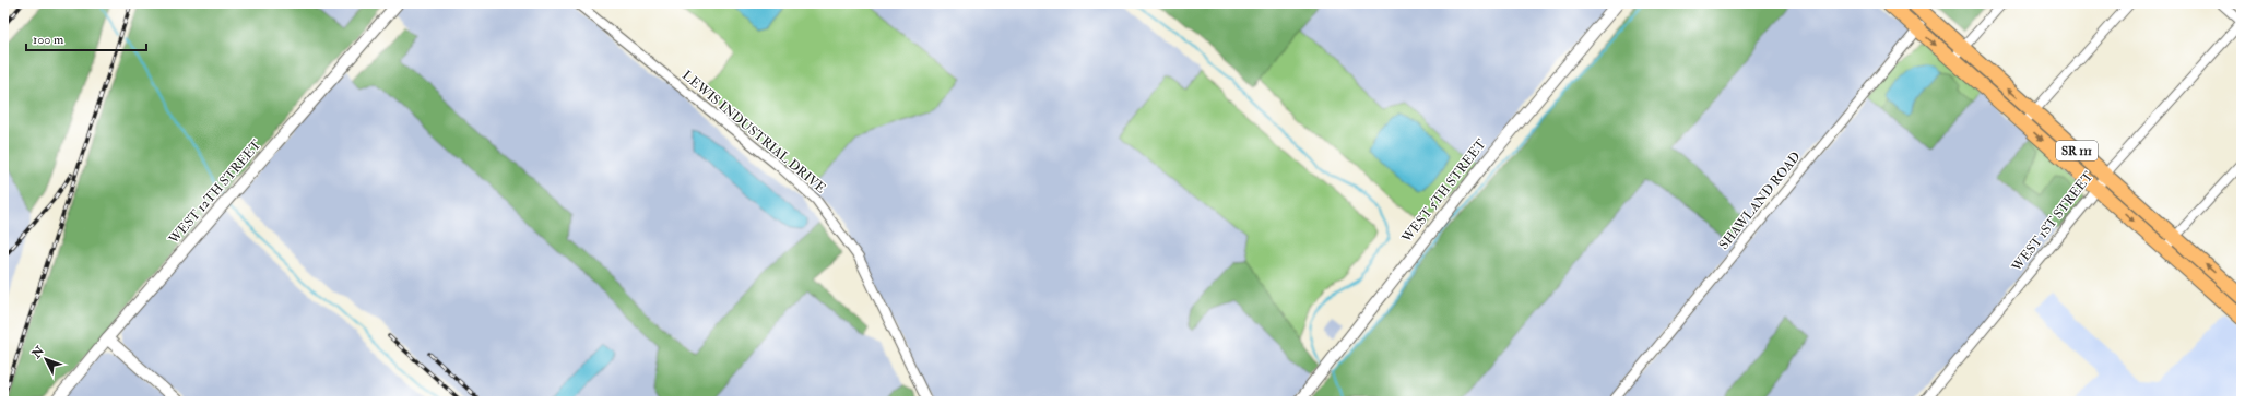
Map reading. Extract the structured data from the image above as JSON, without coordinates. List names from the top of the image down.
{
  "streets": {
    "main road": ["SR 111"],
    "street": [
      "LEWIS INDUSTRIAL DRIVE",
      "WEST 5TH STREET",
      "WEST 12TH STREET",
      "SHAWLAND ROAD",
      "WEST 1ST STREET"
    ]
  },
  "crossings": [
    ["SR 111", "SHAWLAND ROAD"],
    ["SR 111", "WEST 1ST STREET"]
  ],
  "scale_bar": "100 m",
  "north": "top left"
}
